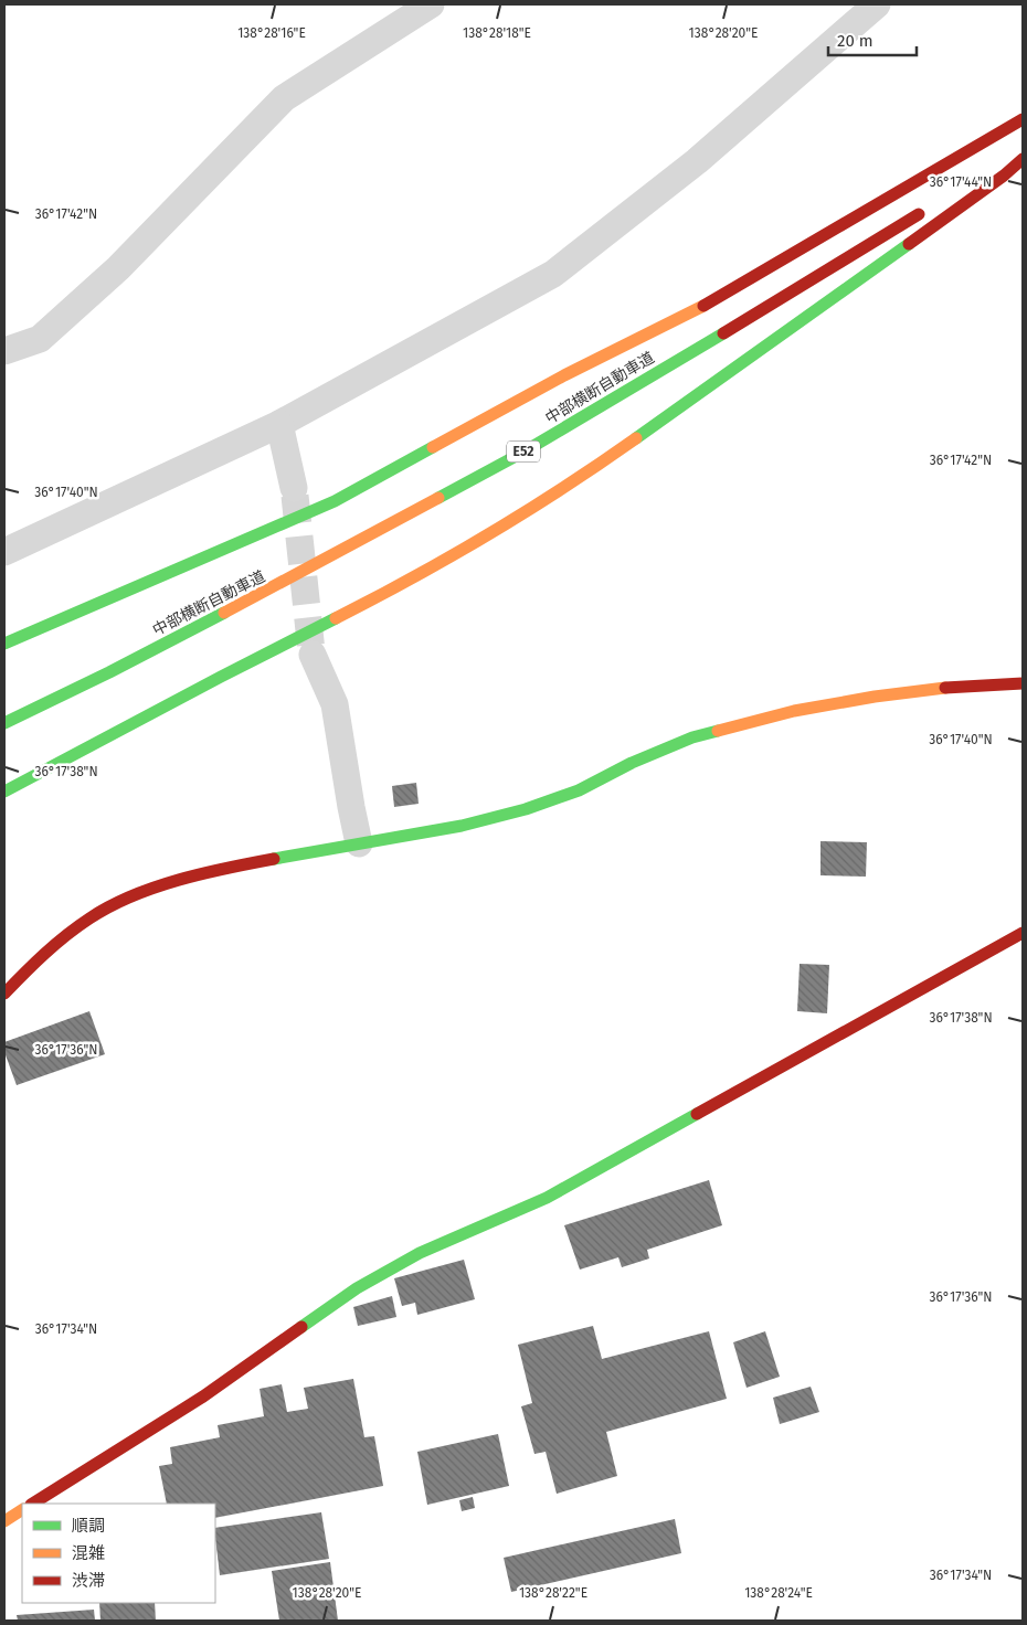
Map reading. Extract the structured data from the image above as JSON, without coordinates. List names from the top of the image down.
{
  "streets": {
    "main road": ["中部横断自動車道", "E52"]
  },
  "legend": ["順調", "混雑", "渋滞"],
  "scale_bar": "20 m",
  "coordinates": [
    "138°28'16\"E",
    "138°28'18\"E",
    "138°28'20\"E",
    "36°17'44\"N",
    "36°17'42\"N",
    "36°17'40\"N",
    "36°17'38\"N",
    "36°17'36\"N",
    "36°17'34\"N",
    "138°28'22\"E",
    "138°28'24\"E"
  ]
}
